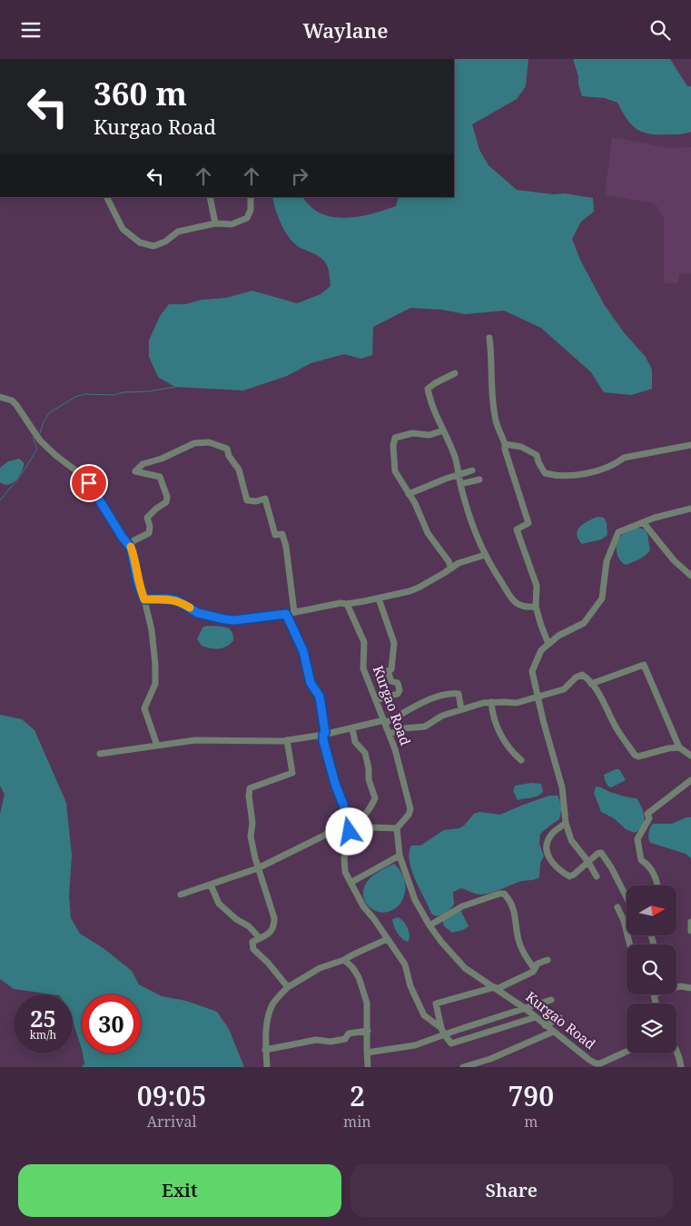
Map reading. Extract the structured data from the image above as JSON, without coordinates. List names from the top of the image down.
{
  "streets": {
    "street": ["Kurgao Road"]
  },
  "north": "right",
  "page": {
    "header": "Waylane",
    "turn": ["360 m", "Kurgao Road"],
    "speed": "25 km/h",
    "limit": "30",
    "eta": [
      "09:05",
      "Arrival",
      "2",
      "min",
      "790",
      "m"
    ],
    "buttons": ["Exit", "Share"]
  }
}
